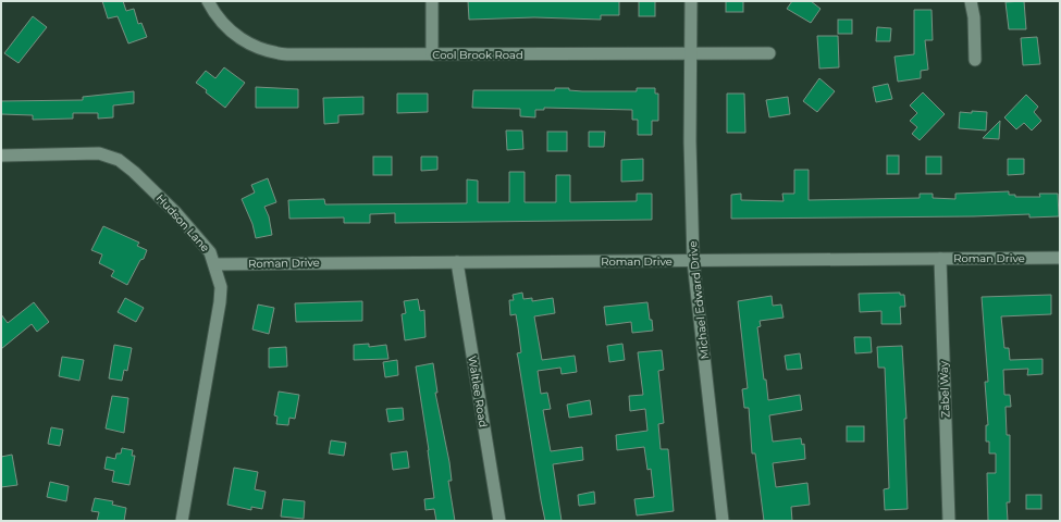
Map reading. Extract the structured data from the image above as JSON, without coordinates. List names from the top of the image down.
{
  "streets": {
    "street": [
      "Cool Brook Road",
      "Hudson Lane",
      "Roman Drive",
      "Michael Edward Drive",
      "Zabel Way",
      "Waltlee Road"
    ]
  },
  "crossings": [
    ["Cool Brook Road", "Michael Edward Drive"],
    ["Hudson Lane", "Roman Drive"],
    ["Roman Drive", "Michael Edward Drive"],
    ["Roman Drive", "Zabel Way"],
    ["Roman Drive", "Waltlee Road"]
  ]
}
